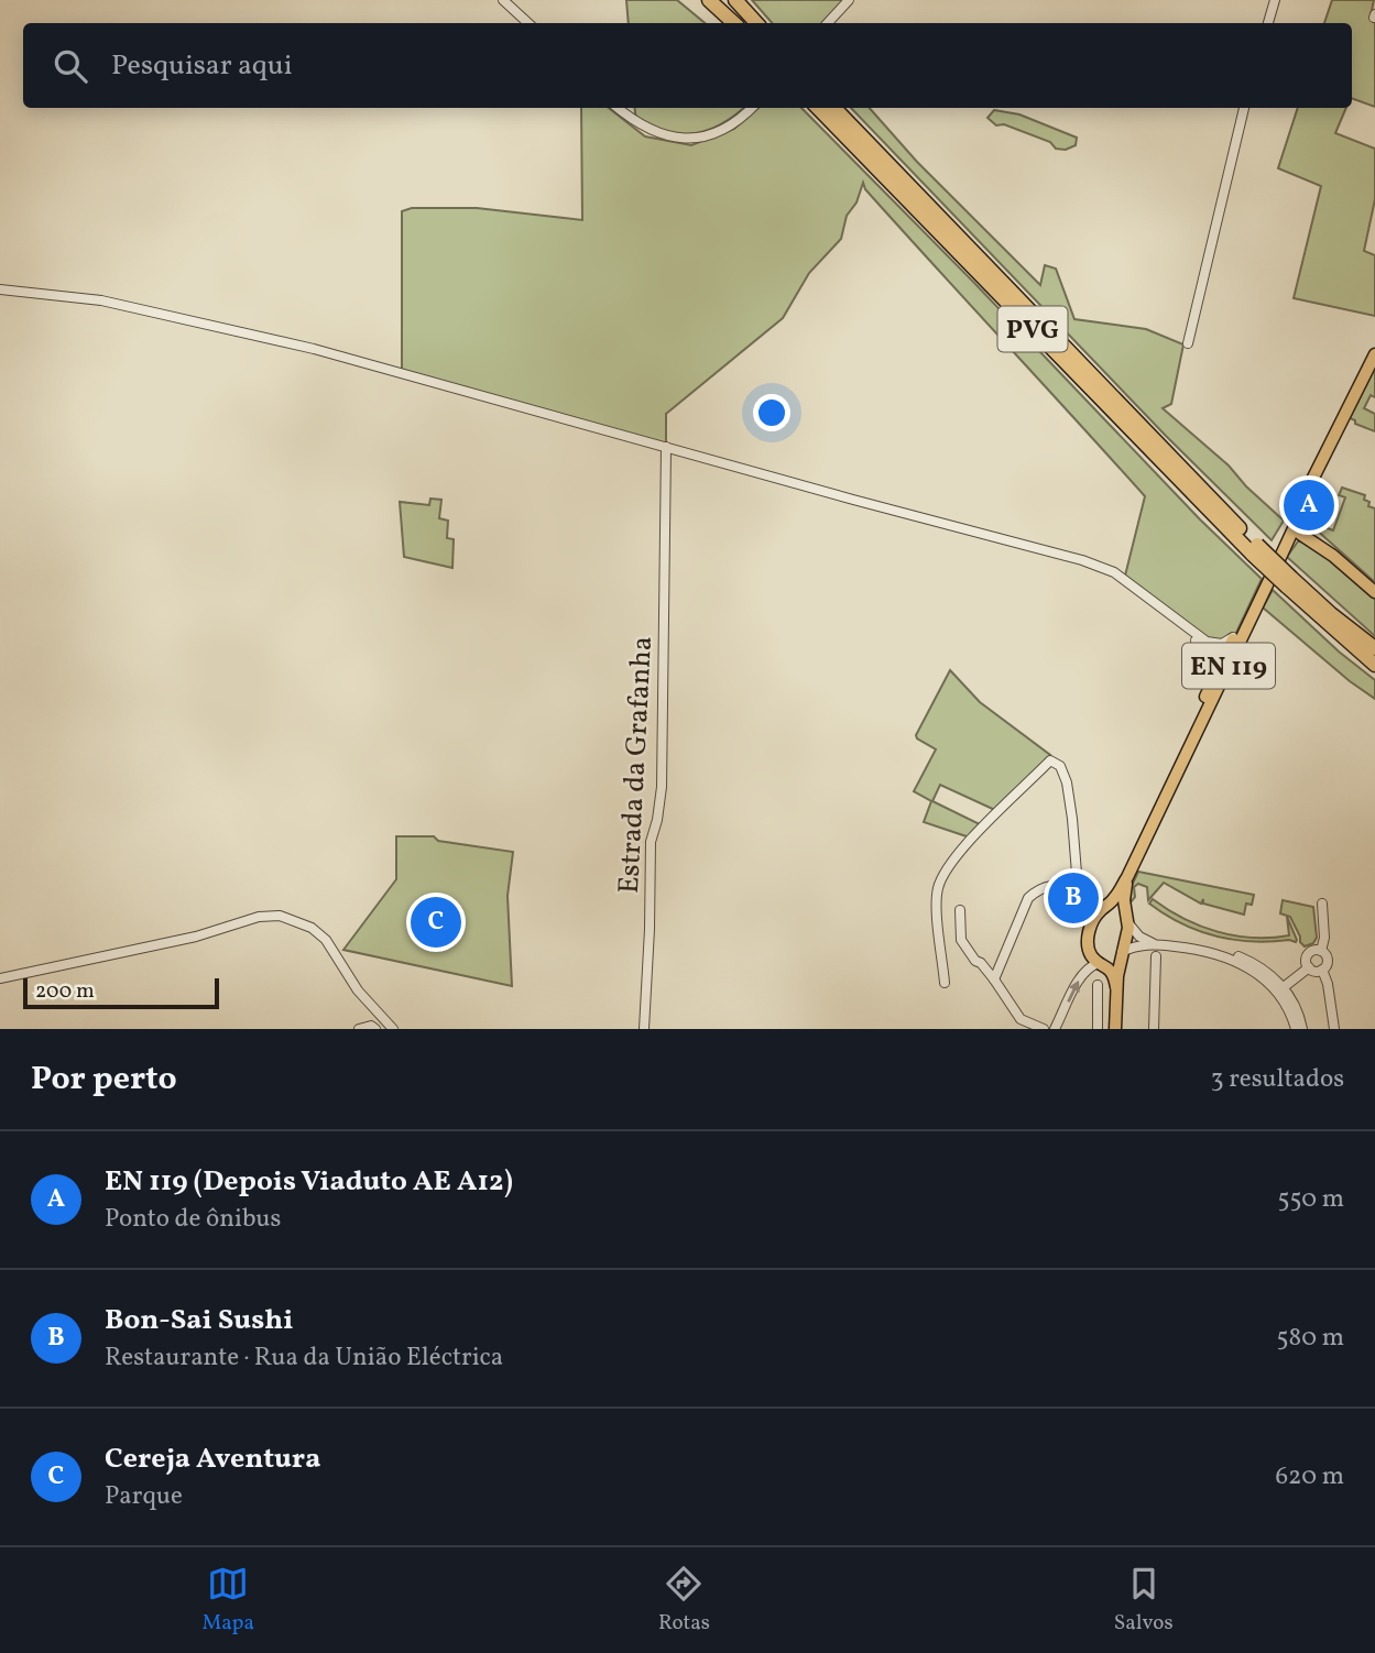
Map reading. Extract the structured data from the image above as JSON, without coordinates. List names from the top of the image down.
{
  "streets": {
    "highway": ["PVG"],
    "main road": ["EN 119"],
    "street": ["Estrada da Grafanha"]
  },
  "scale_bar": "200 m",
  "page": {
    "search": "Pesquisar aqui",
    "pins": ["A", "B", "C"],
    "scale": "200 m",
    "heading": ["Por perto", "3 resultados"],
    "list": [
      {
        "mark": "A",
        "name": "EN 119 (Depois Viaduto AE A12)",
        "note": "Ponto de ônibus",
        "value": "550 m"
      },
      {
        "mark": "B",
        "name": "Bon-Sai Sushi",
        "note": "Restaurante · Rua da União Eléctrica",
        "value": "580 m"
      },
      {
        "mark": "C",
        "name": "Cereja Aventura",
        "note": "Parque",
        "value": "620 m"
      }
    ],
    "nav": ["Mapa", "Rotas", "Salvos"]
  }
}
